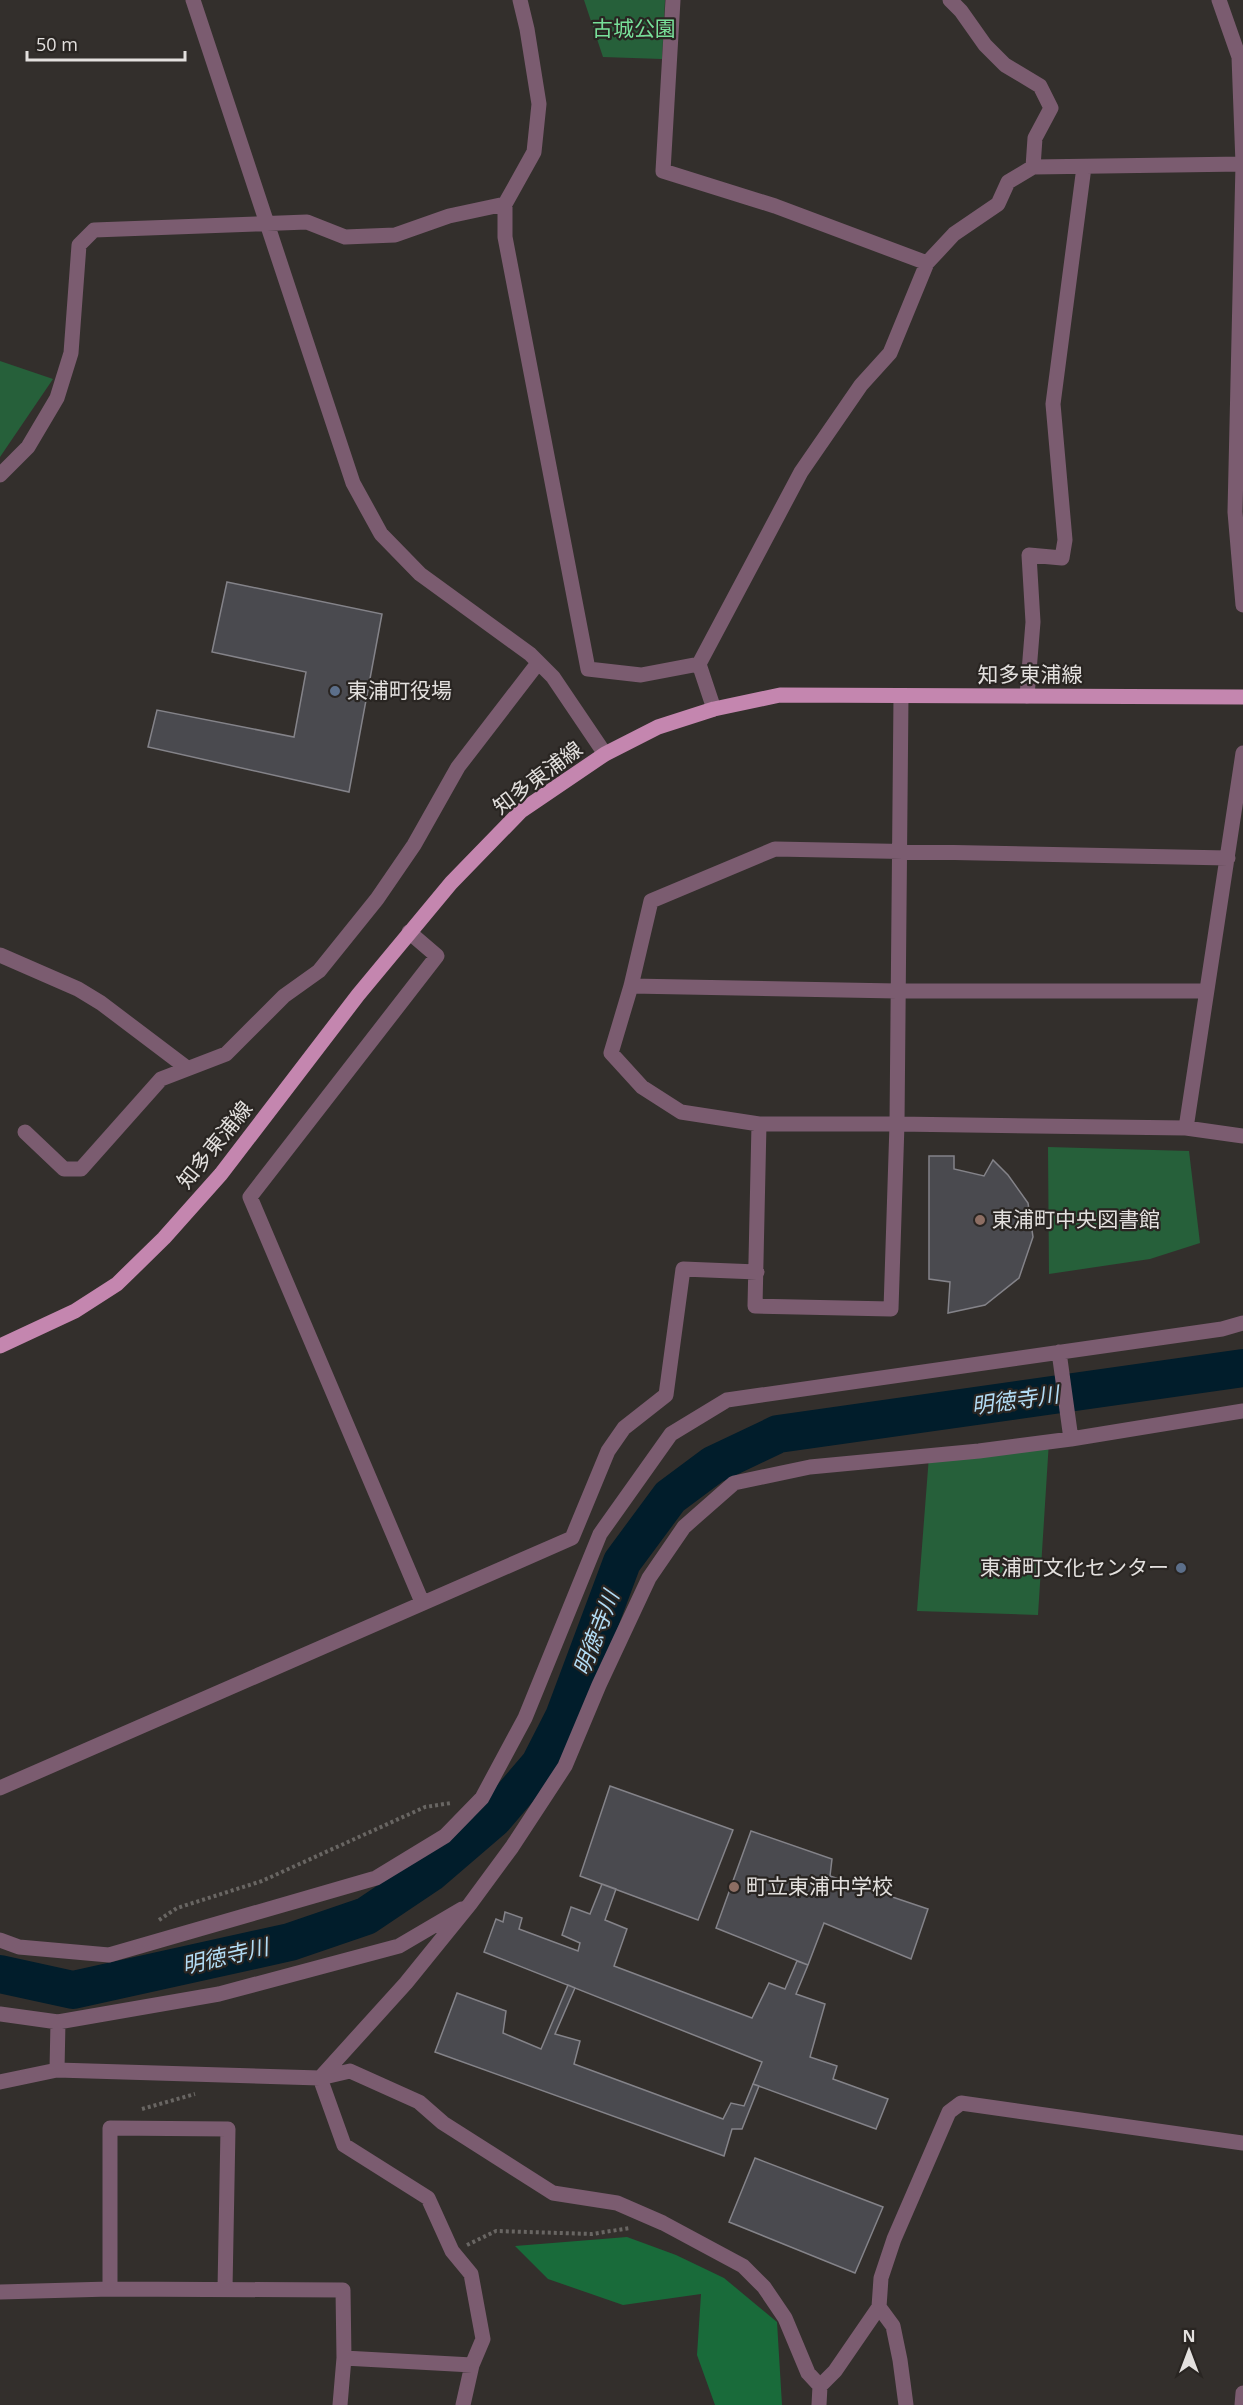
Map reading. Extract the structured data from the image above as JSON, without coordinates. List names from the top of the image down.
{
  "streets": {
    "main road": ["知多東浦線"]
  },
  "water": ["明徳寺川"],
  "parks": ["古城公園"],
  "places": [
    "東浦町役場",
    "東浦町中央図書館",
    "東浦町文化センター",
    "町立東浦中学校"
  ],
  "scale_bar": "50 m",
  "north": "top"
}
